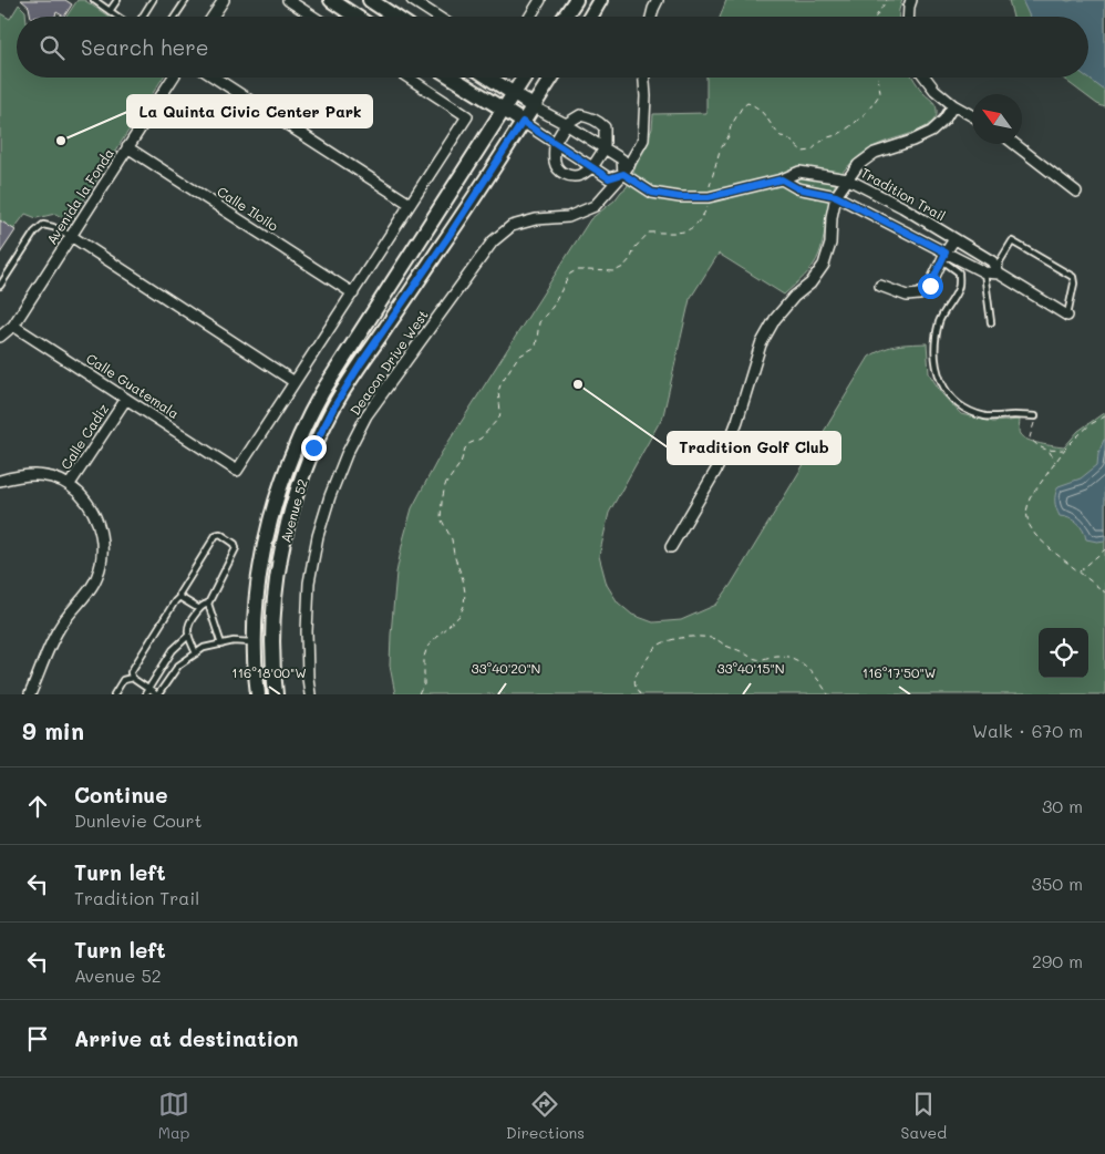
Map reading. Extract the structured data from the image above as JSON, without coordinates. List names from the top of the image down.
{
  "streets": {
    "main road": ["Avenue 52"],
    "street": [
      "Tradition Trail",
      "Avenida la Fonda",
      "Calle Iloilo",
      "Deacon Drive West",
      "Calle Guatemala",
      "Calle Cadiz"
    ]
  },
  "crossings": [
    ["Tradition Trail", "Deacon Drive West"],
    ["Tradition Trail", "Avenue 52"],
    ["Avenida la Fonda", "Calle Iloilo"],
    ["Avenida la Fonda", "Calle Guatemala"],
    ["Calle Guatemala", "Calle Cadiz"]
  ],
  "places": ["La Quinta Civic Center Park", "Tradition Golf Club"],
  "north": "top left",
  "page": {
    "search": "Search here",
    "heading": ["9 min", "Walk · 670 m"],
    "list": [
      ["Continue", "Dunlevie Court", "30 m"],
      ["Turn left", "Tradition Trail", "350 m"],
      ["Turn left", "Avenue 52", "290 m"],
      "Arrive at destination"
    ],
    "nav": ["Map", "Directions", "Saved"]
  },
  "coordinates": [
    "33°40'20\"N",
    "33°40'15\"N",
    "116°18'00\"W",
    "116°17'50\"W"
  ]
}
